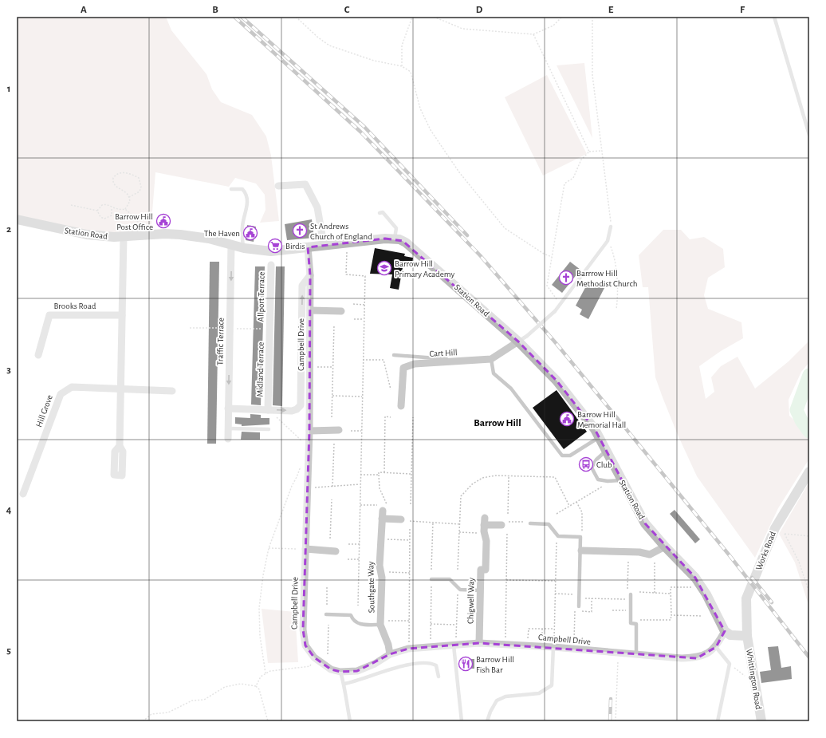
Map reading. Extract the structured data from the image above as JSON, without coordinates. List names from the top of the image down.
{
  "streets": {
    "street": [
      "Station Road",
      "Allport Terrace",
      "Brooks Road",
      "Traffic Terrace",
      "Campbell Drive",
      "Cart Hill",
      "Midland Terrace",
      "Hill Grove",
      "Works Road",
      "Southgate Way",
      "Chigwell Way",
      "Whittington Road"
    ]
  },
  "crossings": [
    ["Station Road", "Traffic Terrace"],
    ["Station Road", "Campbell Drive"],
    ["Station Road", "Cart Hill"],
    ["Allport Terrace", "Midland Terrace"],
    ["Campbell Drive", "Southgate Way"],
    ["Campbell Drive", "Chigwell Way"],
    ["Works Road", "Whittington Road"]
  ],
  "one_way": ["Traffic Terrace"],
  "districts": ["Barrow Hill"],
  "places": {
    "public building": ["Barrow Hill Post Office", "The Haven", "Barrow Hill Memorial Hall"],
    "church": ["St Andrews Church of England", "Barrrow Hill Methodist Church"],
    "supermarket": ["Birdis"],
    "school or university": ["Barrow Hill Primary Academy"],
    "bus stop": ["Club"],
    "restaurant": ["Barrow Hill Fish Bar"]
  },
  "grid": {
    "columns": [
      "A",
      "B",
      "C",
      "D",
      "E",
      "F"
    ],
    "rows": [
      "1",
      "2",
      "3",
      "4",
      "5"
    ]
  }
}
